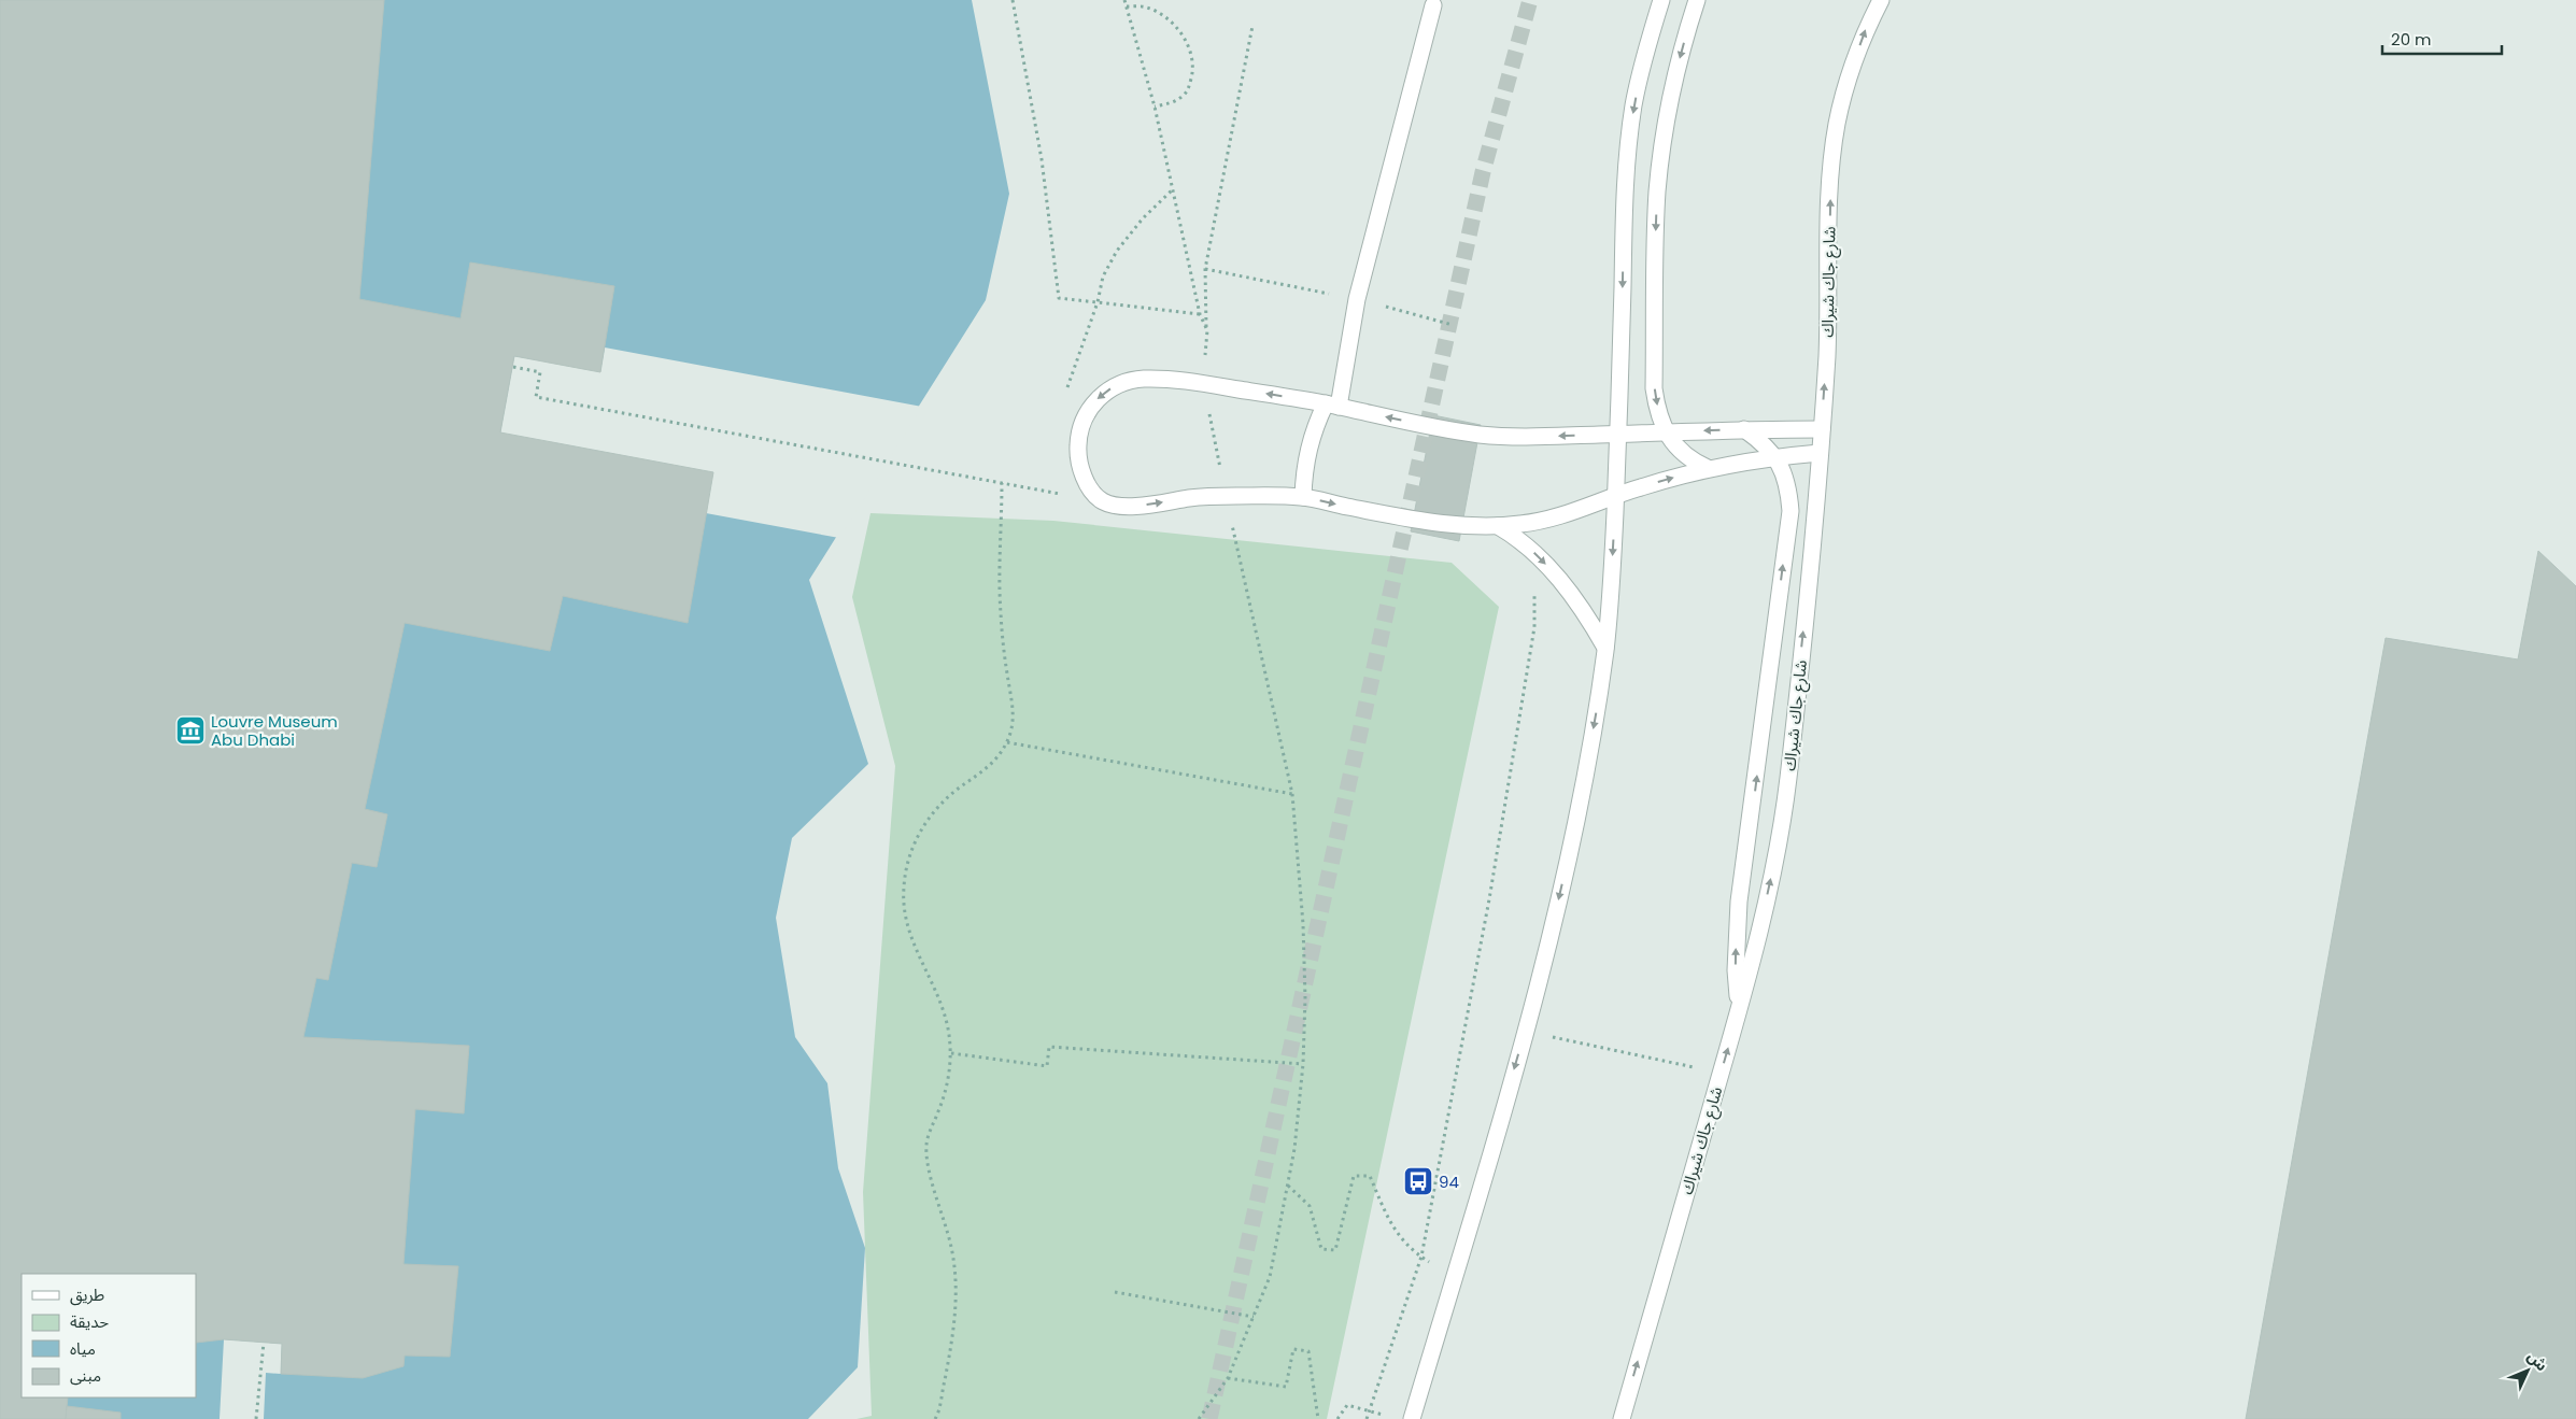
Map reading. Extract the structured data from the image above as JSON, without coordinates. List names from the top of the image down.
{
  "streets": {
    "street": ["شارع جاك شيراك"]
  },
  "places": {
    "museum": ["Louvre Museum Abu Dhabi"],
    "bus stop": ["94"]
  },
  "legend": [
    "طريق",
    "حديقة",
    "مياه",
    "مبنى"
  ],
  "scale_bar": "20 m",
  "north": "top right"
}
